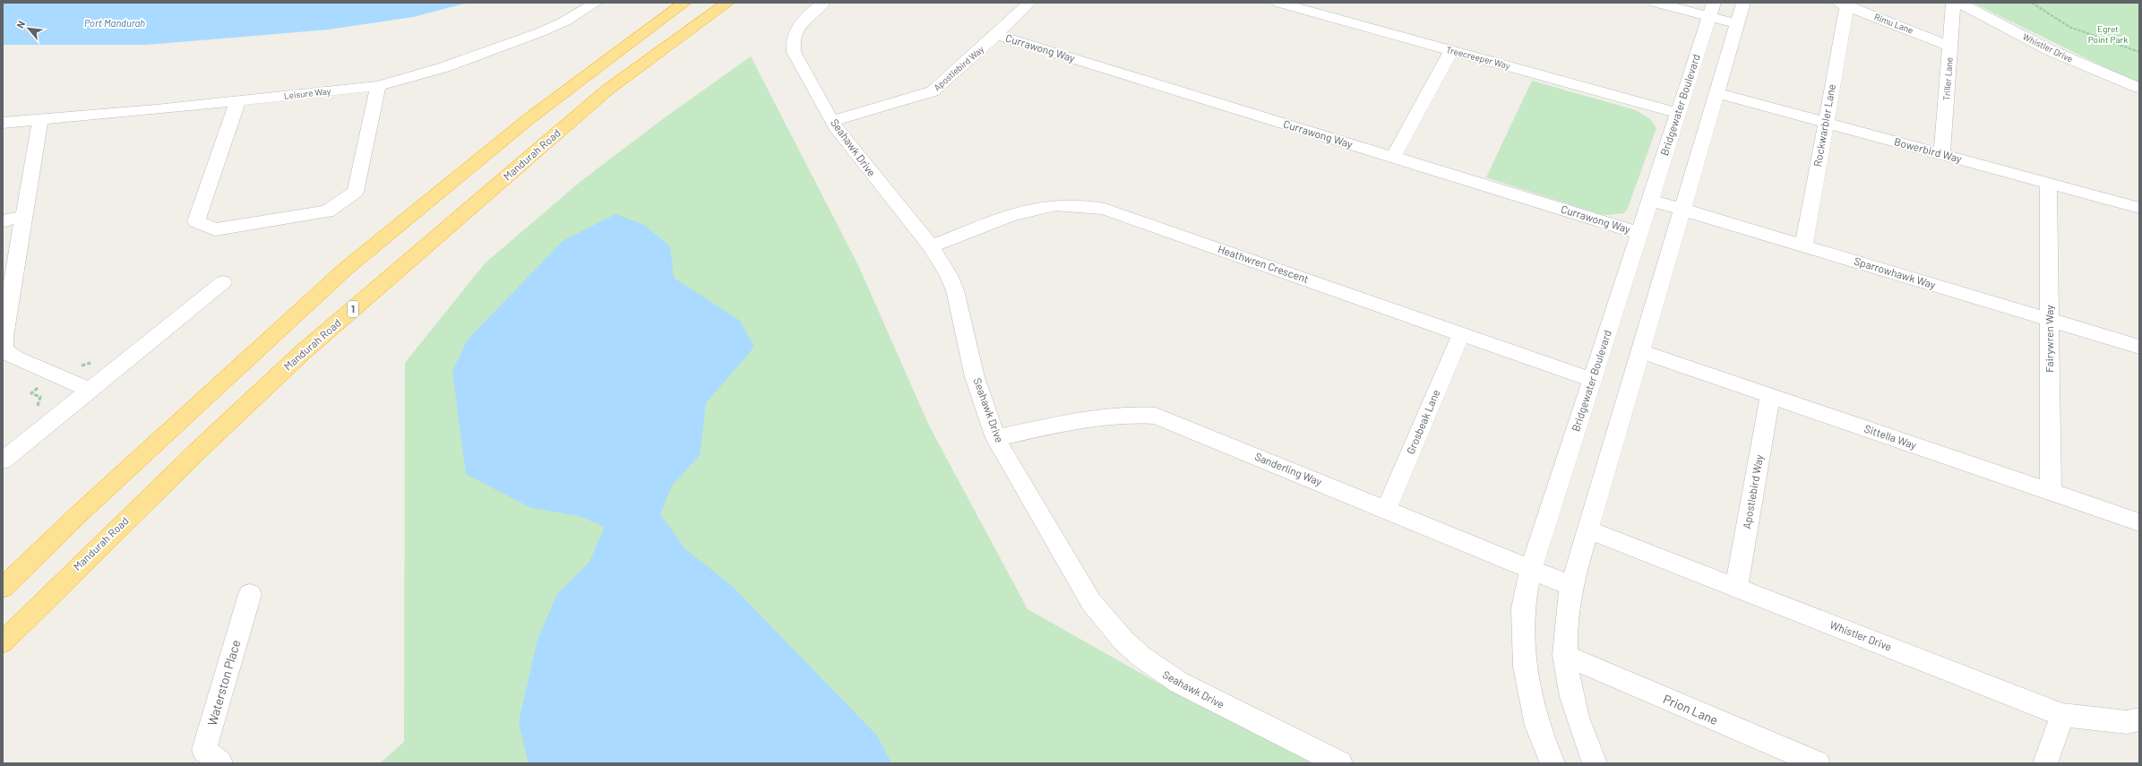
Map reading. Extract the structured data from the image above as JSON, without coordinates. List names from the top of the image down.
{
  "streets": {
    "highway": ["Mandurah Road", "1"],
    "street": [
      "Rimu Lane",
      "Whistler Drive",
      "Currawong Way",
      "Treecreeper Way",
      "Apostlebird Way",
      "Triller Lane",
      "Leisure Way",
      "Bridgewater Boulevard",
      "Rockwarbler Lane",
      "Seahawk Drive",
      "Bowerbird Way",
      "Heathwren Crescent",
      "Sparrowhawk Way",
      "Fairywren Way",
      "Grosbeak Lane",
      "Sittella Way",
      "Sanderling Way",
      "Waterston Place",
      "Prion Lane"
    ]
  },
  "crossings": [
    ["Rimu Lane", "Triller Lane"],
    ["Rimu Lane", "Rockwarbler Lane"],
    ["Whistler Drive", "Apostlebird Way"],
    ["Currawong Way", "Apostlebird Way"],
    ["Currawong Way", "Bridgewater Boulevard"],
    ["Treecreeper Way", "Bridgewater Boulevard"],
    ["Apostlebird Way", "Seahawk Drive"],
    ["Apostlebird Way", "Sittella Way"],
    ["Triller Lane", "Bowerbird Way"],
    ["Bridgewater Boulevard", "Heathwren Crescent"],
    ["Bridgewater Boulevard", "Sparrowhawk Way"],
    ["Bridgewater Boulevard", "Sanderling Way"],
    ["Rockwarbler Lane", "Bowerbird Way"],
    ["Rockwarbler Lane", "Sparrowhawk Way"],
    ["Seahawk Drive", "Heathwren Crescent"],
    ["Seahawk Drive", "Sanderling Way"],
    ["Bowerbird Way", "Fairywren Way"],
    ["Heathwren Crescent", "Grosbeak Lane"],
    ["Sparrowhawk Way", "Fairywren Way"],
    ["Fairywren Way", "Sittella Way"],
    ["Grosbeak Lane", "Sanderling Way"]
  ],
  "water": ["Port Mandurah"],
  "parks": ["Egret Point Park"],
  "north": "top left"
}
